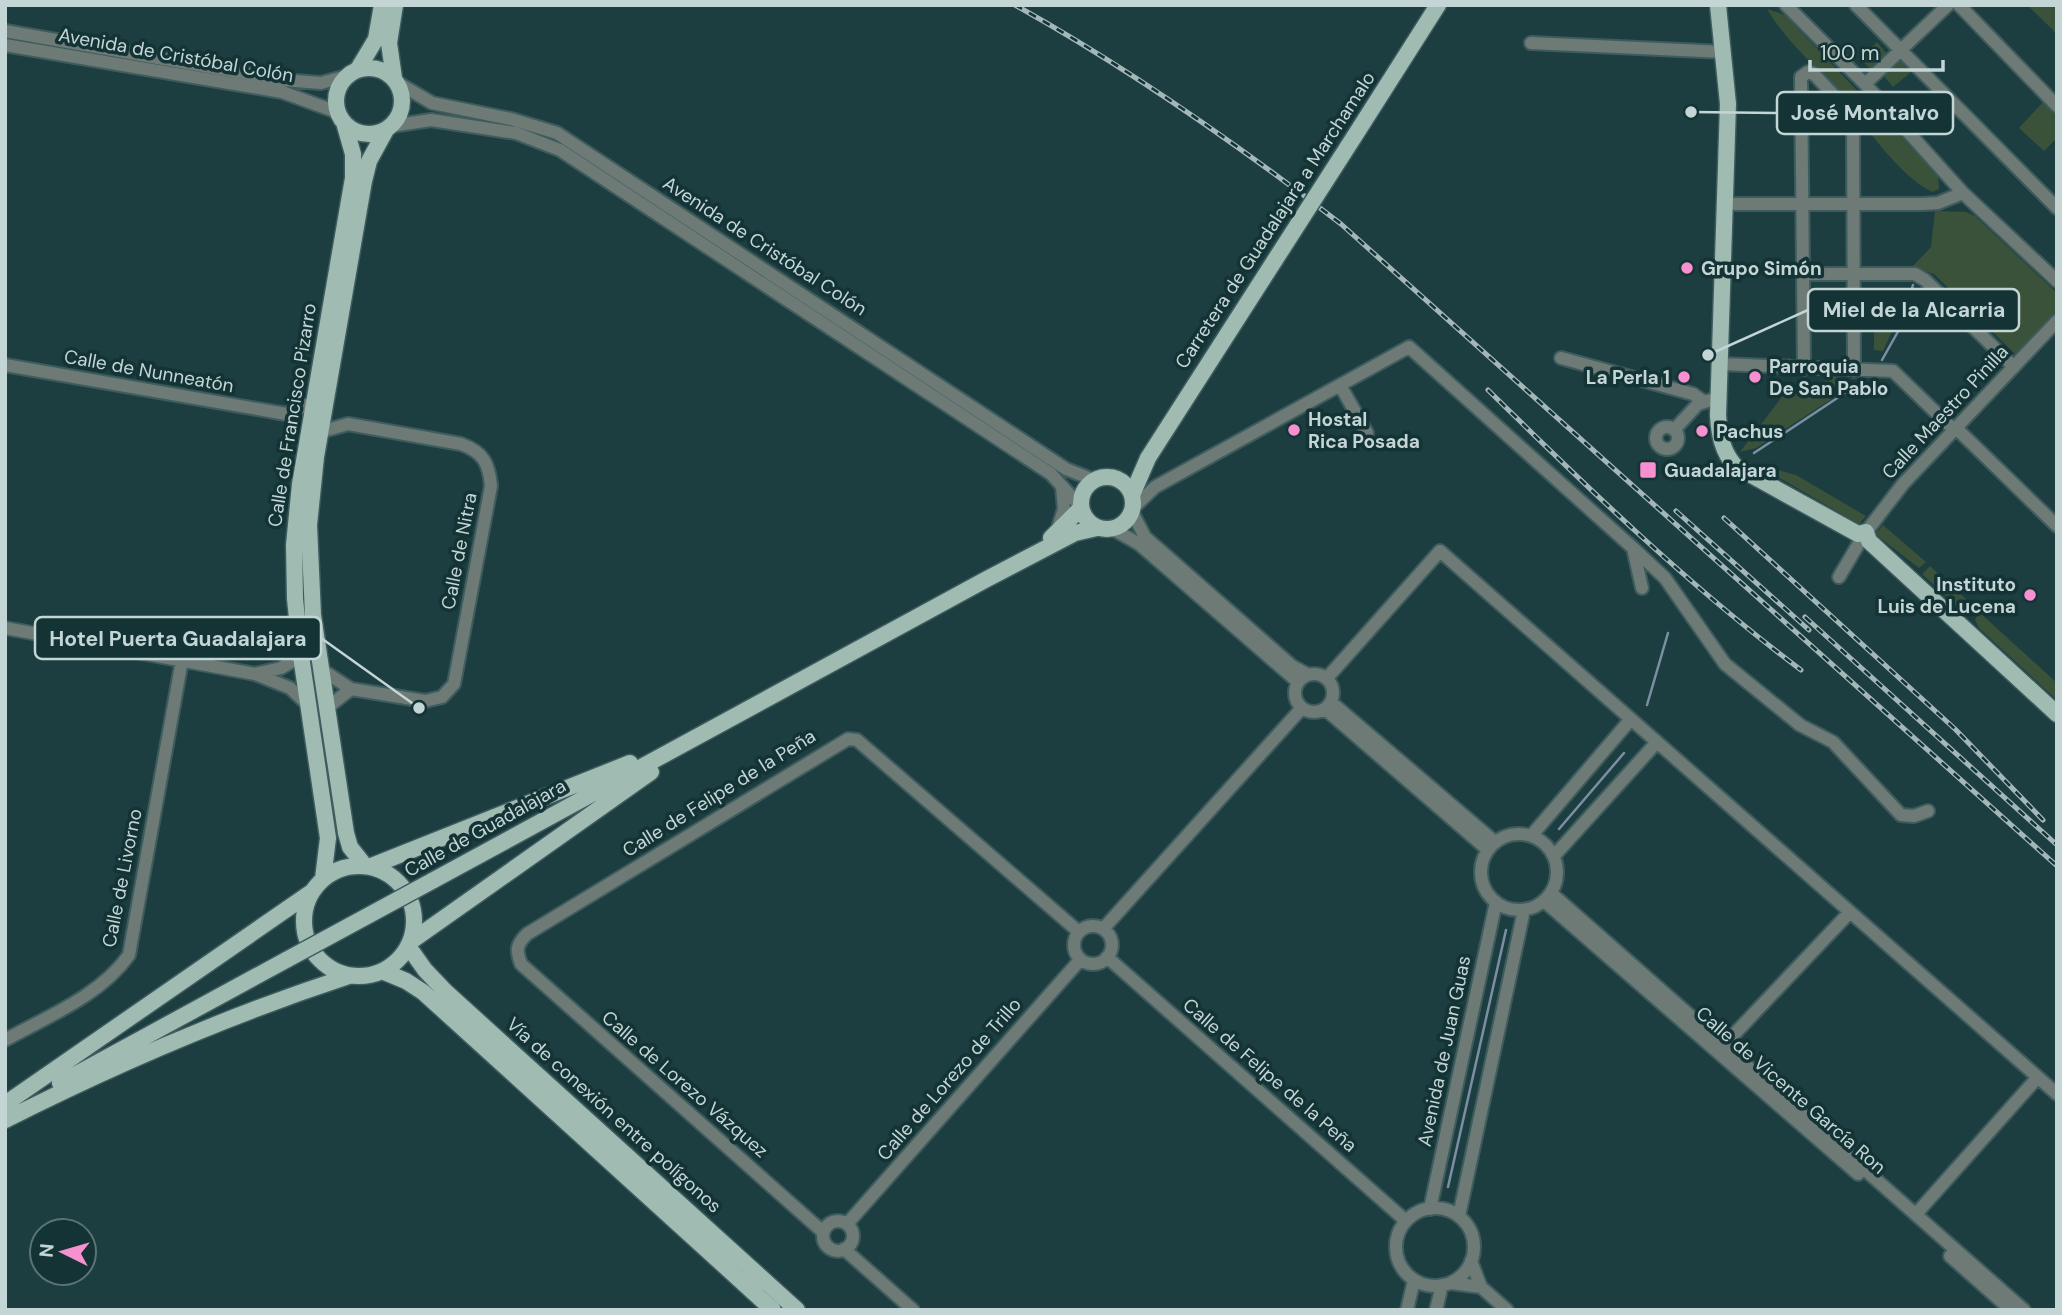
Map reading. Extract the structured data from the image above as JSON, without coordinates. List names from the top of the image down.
{
  "streets": {
    "main road": [
      "Carretera de Guadalajara a Marchamalo",
      "Calle de Francisco Pizarro",
      "Calle de Guadalajara",
      "Vía de conexión entre polígonos"
    ],
    "street": [
      "Avenida de Cristóbal Colón",
      "Calle de Nunneatón",
      "Calle Maestro Pinilla",
      "Calle de Nitra",
      "Calle de Felipe de la Peña",
      "Calle de Livorno",
      "Avenida de Juan Guas",
      "Calle de Lorezo de Trillo",
      "Calle de Lorezo Vázquez",
      "Calle de Vicente García Ron"
    ]
  },
  "crossings": [
    ["Avenida de Cristóbal Colón", "Carretera de Guadalajara a Marchamalo"],
    ["Avenida de Cristóbal Colón", "Calle de Francisco Pizarro"],
    ["Avenida de Cristóbal Colón", "Calle de Guadalajara"],
    ["Carretera de Guadalajara a Marchamalo", "Calle de Guadalajara"],
    ["Calle de Francisco Pizarro", "Calle de Nitra"],
    ["Calle de Francisco Pizarro", "Vía de conexión entre polígonos"],
    ["Calle de Felipe de la Peña", "Avenida de Juan Guas"],
    ["Calle de Felipe de la Peña", "Calle de Lorezo de Trillo"],
    ["Calle de Felipe de la Peña", "Calle de Lorezo Vázquez"],
    ["Avenida de Juan Guas", "Calle de Vicente García Ron"],
    ["Calle de Lorezo de Trillo", "Calle de Lorezo Vázquez"]
  ],
  "places": {
    "other": [
      "José Montalvo",
      "Grupo Simón",
      "Miel de la Alcarria",
      "La Perla 1",
      "Parroquia De San Pablo",
      "Hostal Rica Posada",
      "Pachus",
      "Instituto Luis de Lucena",
      "Hotel Puerta Guadalajara"
    ],
    "transit": ["Guadalajara"]
  },
  "scale_bar": "100 m",
  "north": "left"
}
